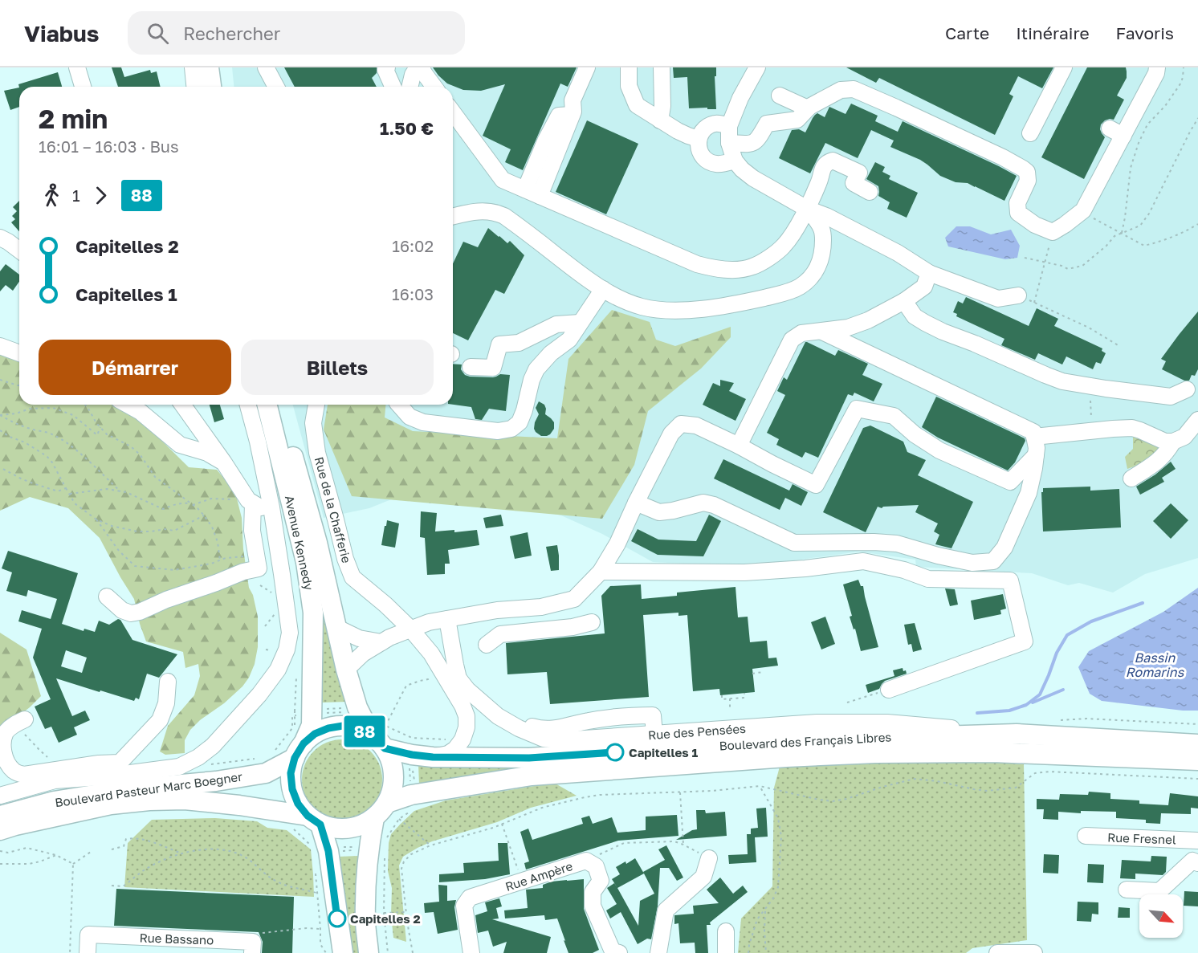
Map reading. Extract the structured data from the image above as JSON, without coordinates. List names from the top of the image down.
{
  "streets": {
    "main road": ["Avenue Kennedy", "Boulevard des Français Libres", "Boulevard Pasteur Marc Boegner"],
    "street": [
      "Rue de la Chafferie",
      "Rue des Pensées",
      "Rue Fresnel",
      "Rue Ampère",
      "Rue Bassano"
    ]
  },
  "crossings": [
    ["Rue de la Chafferie", "Boulevard des Français Libres"],
    ["Avenue Kennedy", "Boulevard des Français Libres"],
    ["Avenue Kennedy", "Boulevard Pasteur Marc Boegner"],
    ["Rue des Pensées", "Boulevard des Français Libres"],
    ["Boulevard des Français Libres", "Boulevard Pasteur Marc Boegner"]
  ],
  "water": ["Bassin Romarins"],
  "places": ["Capitelles 1", "Capitelles 2"],
  "lines": ["bus line 88"],
  "north": "bottom right",
  "page": {
    "header": "Viabus",
    "search": "Rechercher",
    "nav": ["Carte", "Itinéraire", "Favoris"],
    "on_map": "88",
    "heading": ["2 min", "16:01 – 16:03 · Bus", "1.50 €"],
    "legs": ["1", "88"],
    "list": [
      {
        "name": "Capitelles 2",
        "value": "16:02"
      },
      {
        "name": "Capitelles 1",
        "value": "16:03"
      }
    ],
    "buttons": ["Démarrer", "Billets"]
  }
}
